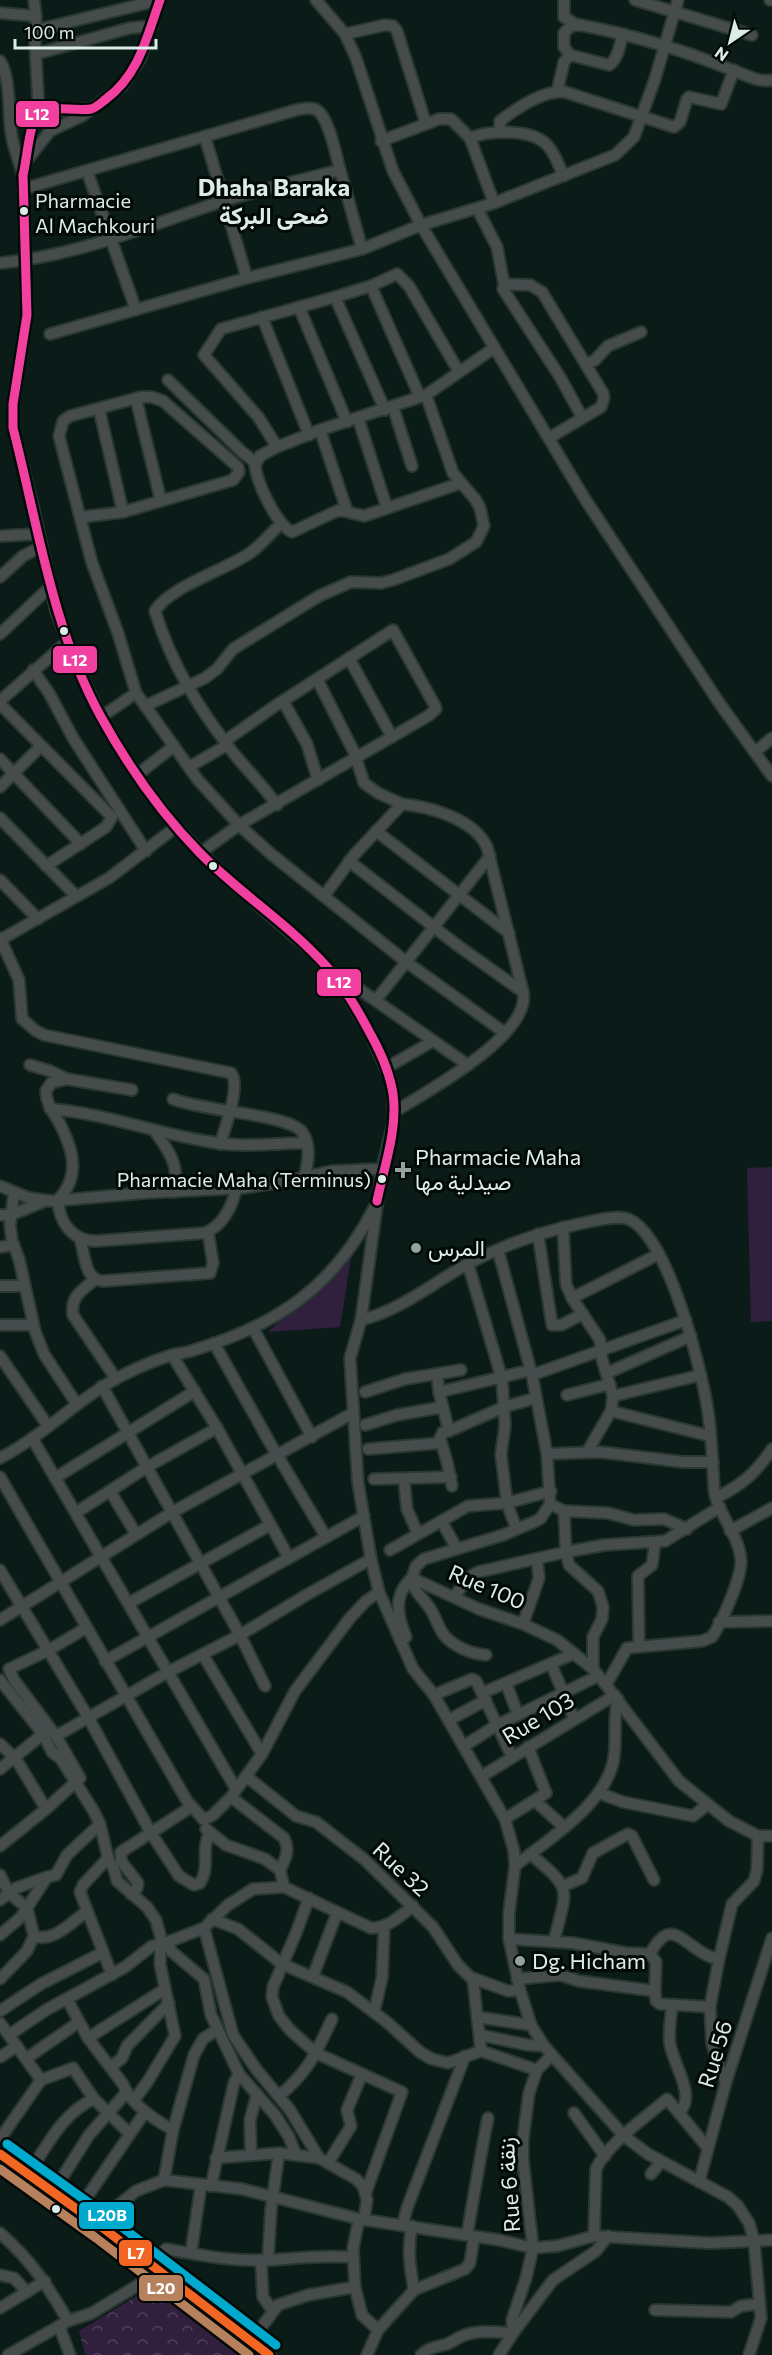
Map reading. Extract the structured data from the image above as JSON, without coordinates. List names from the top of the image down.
{
  "streets": {
    "street": [
      "Rue 100",
      "Rue 103",
      "Rue 32",
      "Rue 56",
      "Rue 6 زنقة"
    ]
  },
  "crossings": [
    ["Rue 100", "Rue 103"]
  ],
  "districts": ["Dhaha Baraka ضحى البركة"],
  "places": {
    "other": [
      "Pharmacie Al Machkouri",
      "Pharmacie Maha (Terminus)",
      "المرس",
      "Dg. Hicham"
    ],
    "health": ["Pharmacie Maha صيدلية مها"]
  },
  "lines": [
    "transit line L12",
    "transit line L20B",
    "transit line L7",
    "transit line L20"
  ],
  "scale_bar": "100 m",
  "north": "bottom left"
}
